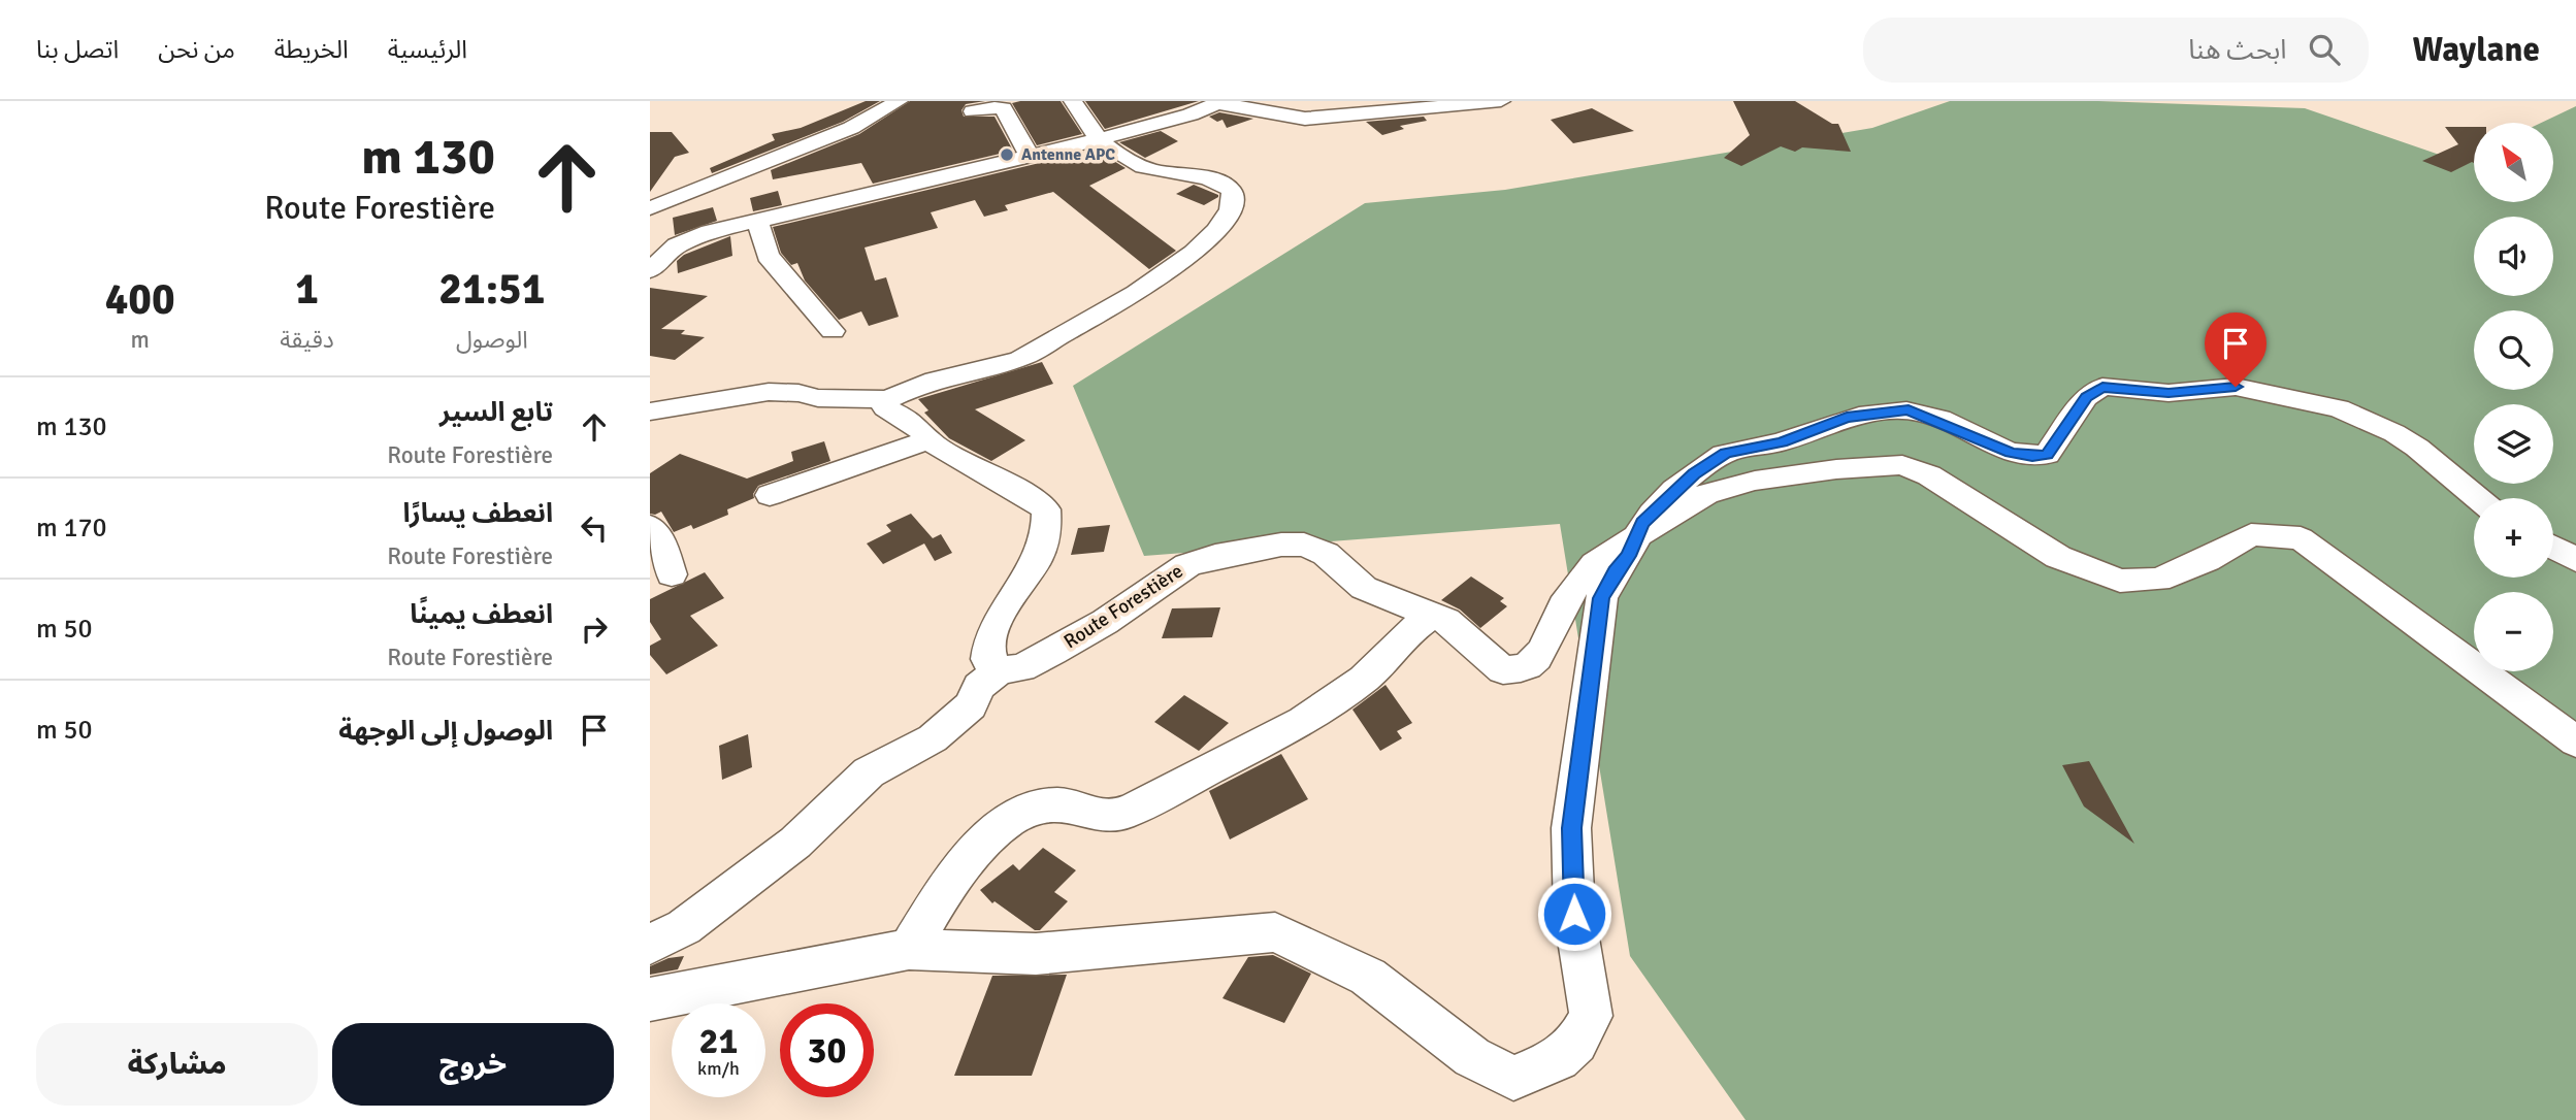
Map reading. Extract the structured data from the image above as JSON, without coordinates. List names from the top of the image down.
{
  "streets": {
    "street": ["Route Forestière"]
  },
  "places": ["Antenne APC"],
  "north": "top left",
  "page": {
    "header": "Waylane",
    "search": "ابحث هنا",
    "nav": [
      "الرئيسية",
      "الخريطة",
      "من نحن",
      "اتصل بنا"
    ],
    "turn": ["130 m", "Route Forestière"],
    "map_buttons": ["+", "−"],
    "eta": [
      "21:51",
      "الوصول",
      "1",
      "دقيقة",
      "400",
      "m"
    ],
    "list": [
      {
        "name": "تابع السير",
        "note": "Route Forestière",
        "value": "130 m"
      },
      {
        "name": "انعطف يسارًا",
        "note": "Route Forestière",
        "value": "170 m"
      },
      {
        "name": "انعطف يمينًا",
        "note": "Route Forestière",
        "value": "50 m"
      },
      {
        "name": "الوصول إلى الوجهة",
        "value": "50 m"
      }
    ],
    "speed": "21 km/h",
    "limit": "30",
    "buttons": ["خروج", "مشاركة"]
  }
}
